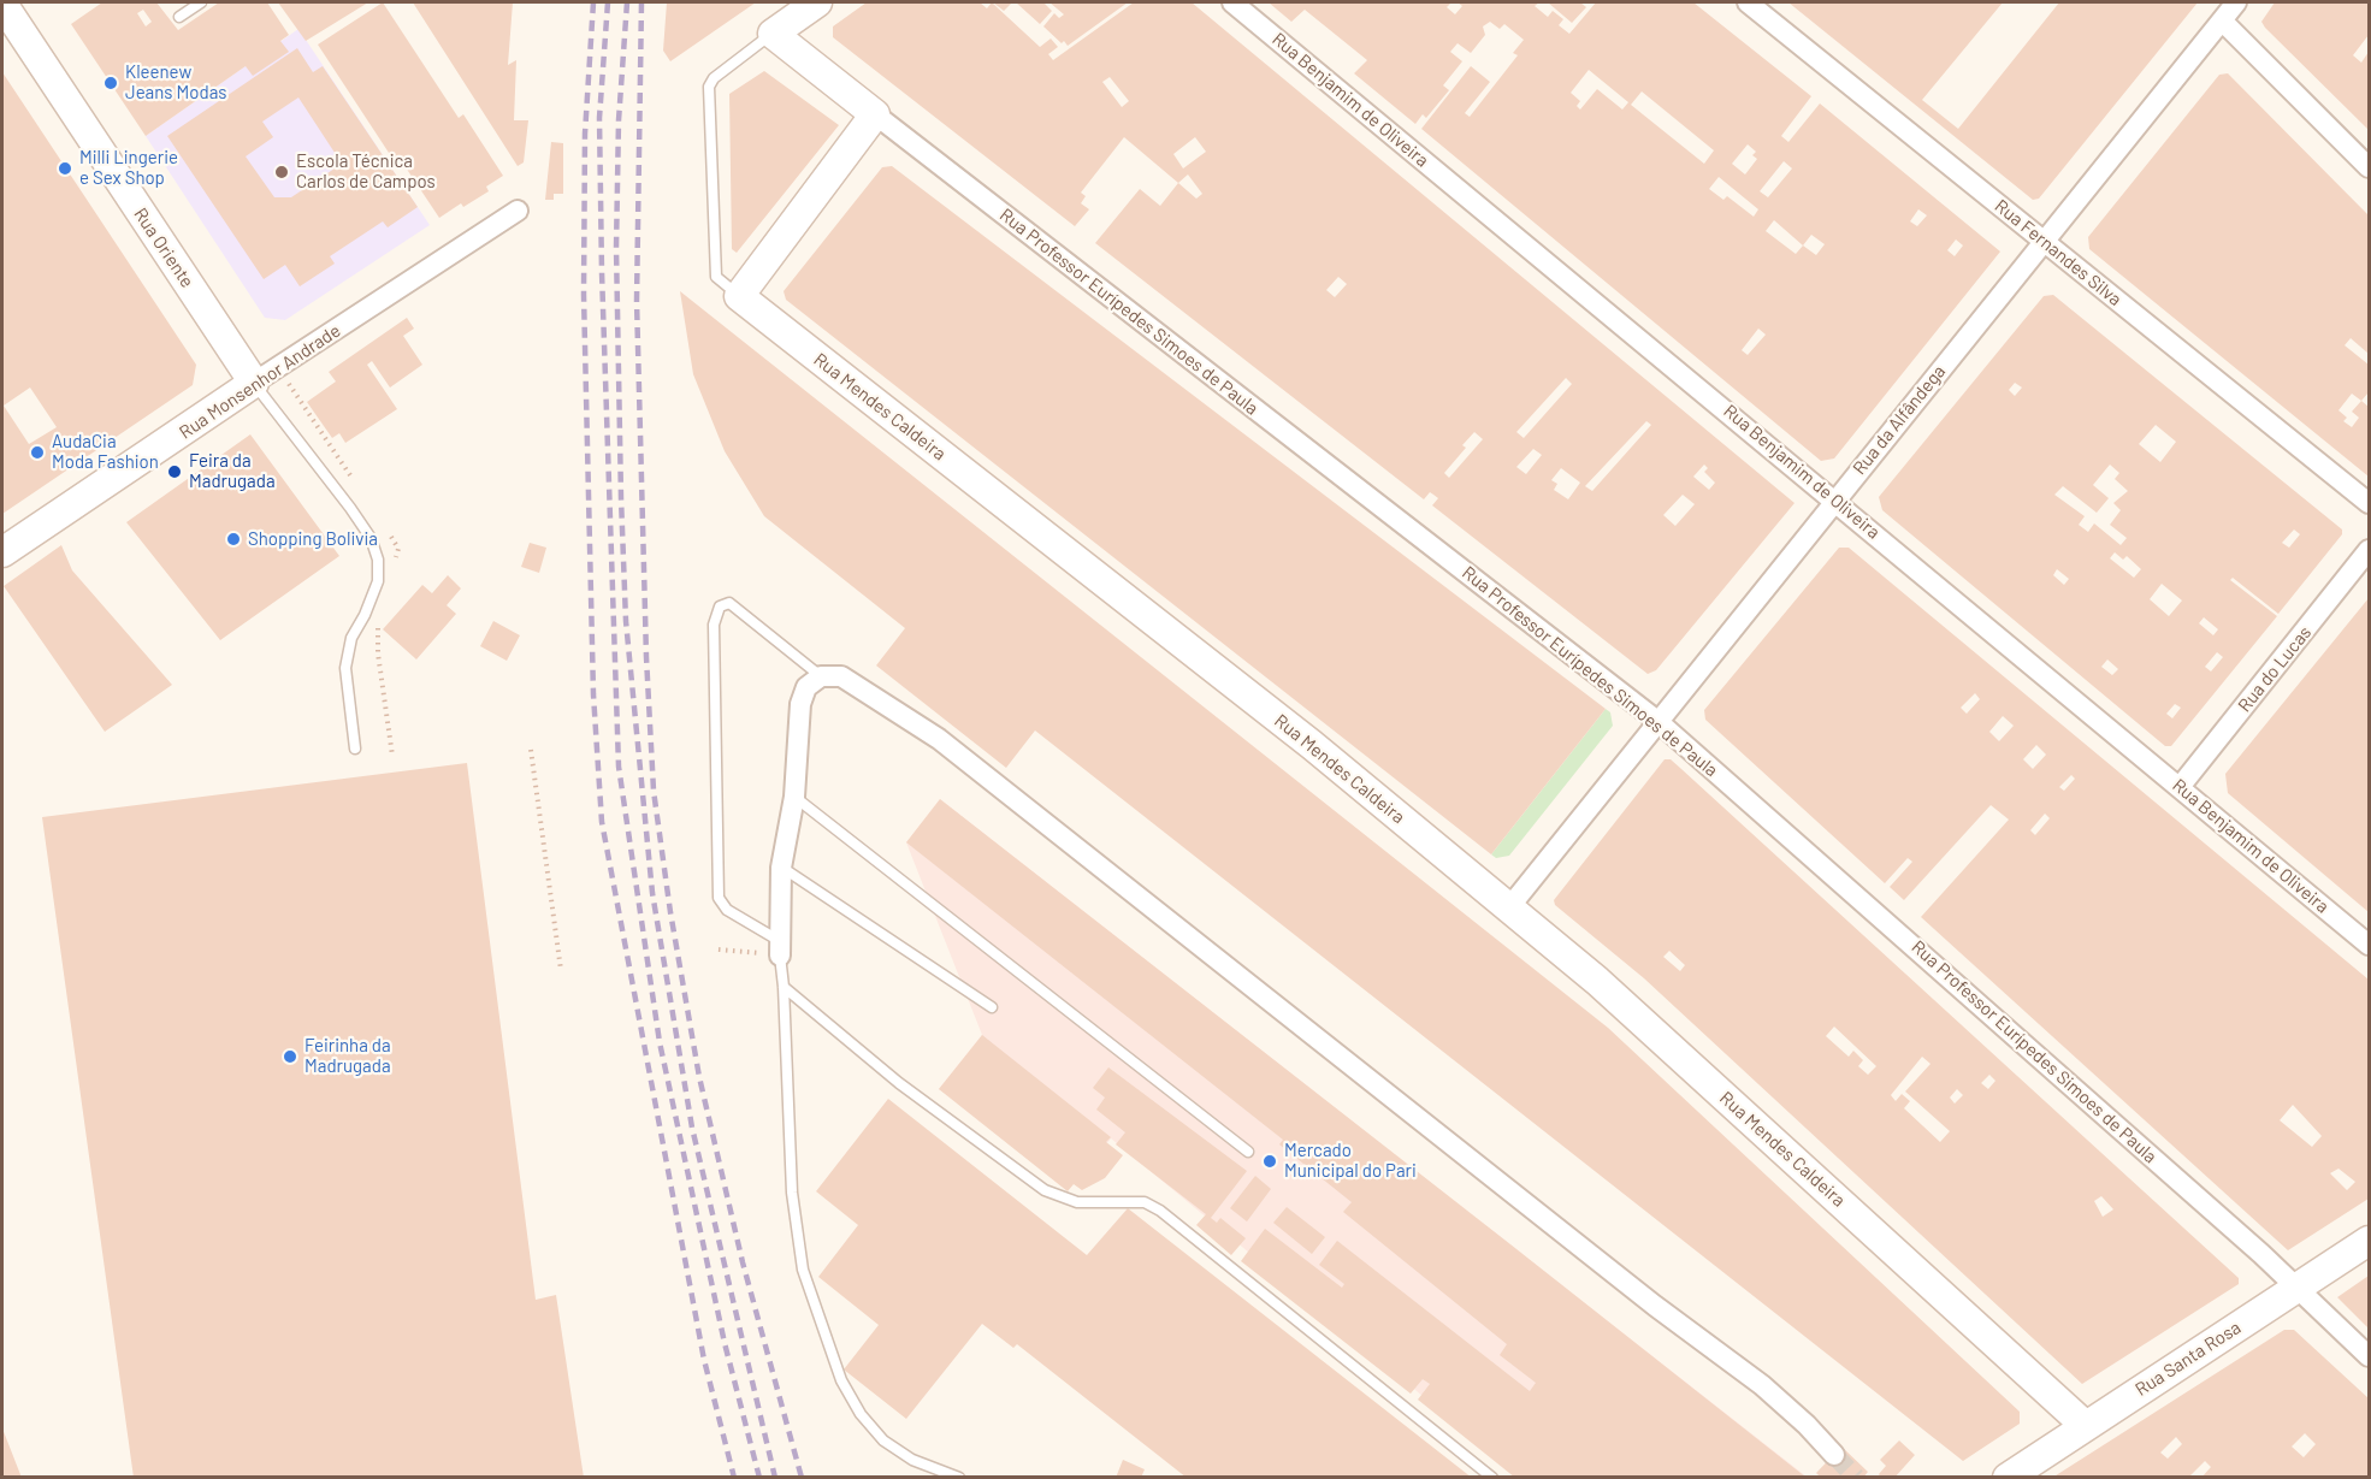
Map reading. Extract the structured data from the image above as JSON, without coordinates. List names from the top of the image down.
{
  "streets": {
    "street": [
      "Rua Benjamim de Oliveira",
      "Rua Oriente",
      "Rua Fernandes Silva",
      "Rua Professor Eurípedes Simoes de Paula",
      "Rua Monsenhor Andrade",
      "Rua Mendes Caldeira",
      "Rua da Alfândega",
      "Rua do Lucas",
      "Rua Santa Rosa"
    ]
  },
  "crossings": [
    ["Rua Benjamim de Oliveira", "Rua da Alfândega"],
    ["Rua Benjamim de Oliveira", "Rua do Lucas"],
    ["Rua Oriente", "Rua Monsenhor Andrade"],
    ["Rua Fernandes Silva", "Rua da Alfândega"],
    ["Rua Professor Eurípedes Simoes de Paula", "Rua Mendes Caldeira"],
    ["Rua Professor Eurípedes Simoes de Paula", "Rua da Alfândega"],
    ["Rua Professor Eurípedes Simoes de Paula", "Rua Santa Rosa"],
    ["Rua Mendes Caldeira", "Rua da Alfândega"],
    ["Rua Mendes Caldeira", "Rua Santa Rosa"]
  ],
  "places": [
    "Kleenew Jeans Modas",
    "Milli Lingerie e Sex Shop",
    "Escola Técnica Carlos de Campos",
    "AudaCia Moda Fashion",
    "Feira da Madrugada",
    "Shopping Bolivia",
    "Feirinha da Madrugada",
    "Mercado Municipal do Pari"
  ]
}
